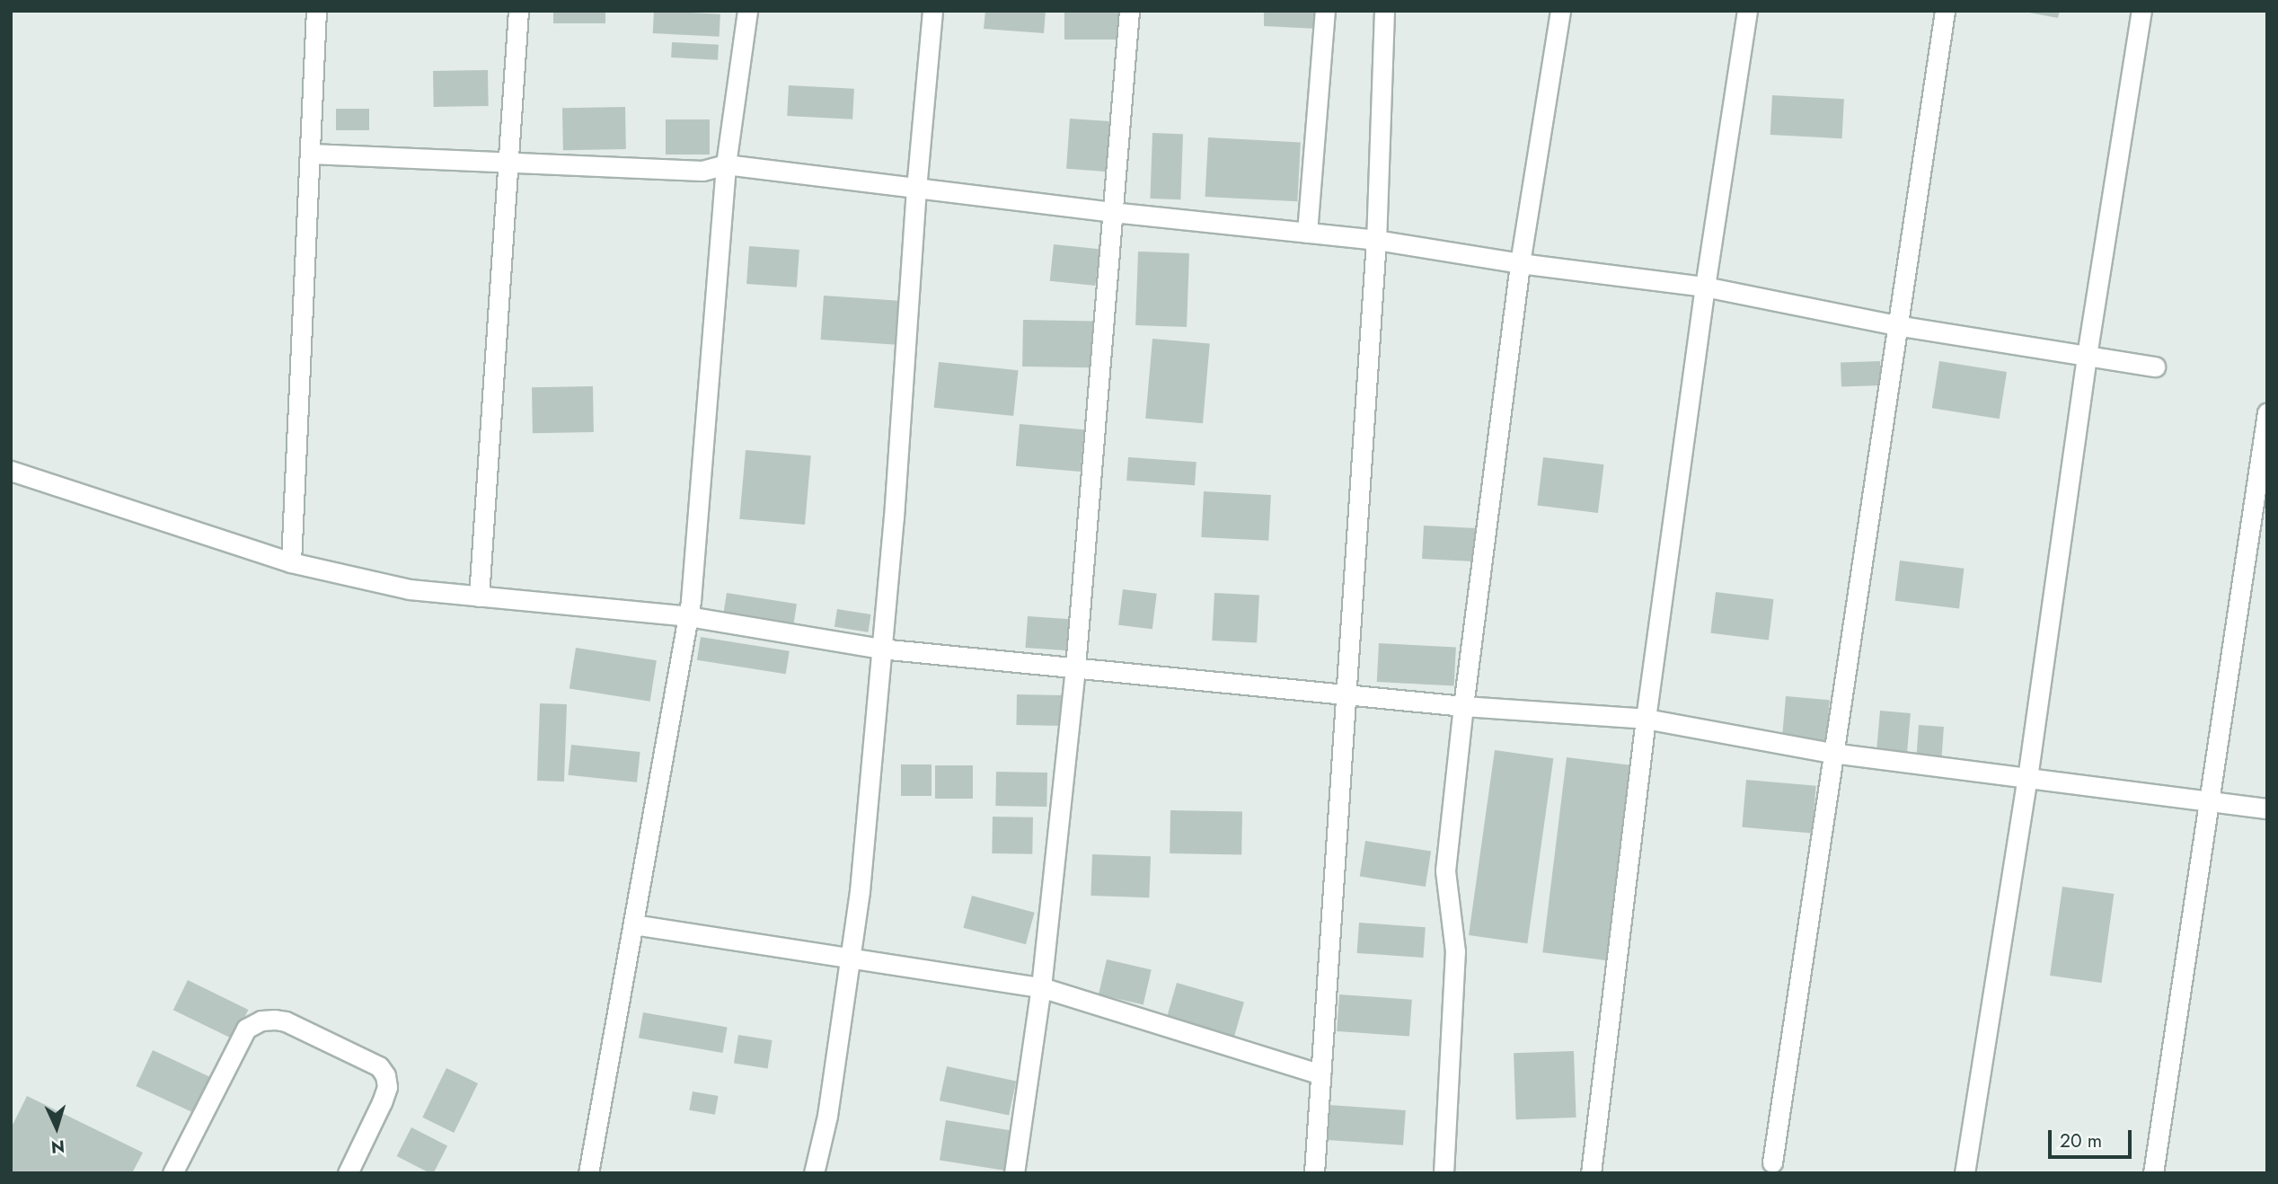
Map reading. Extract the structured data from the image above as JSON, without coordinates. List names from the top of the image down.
{
  "scale_bar": "20 m",
  "north": "bottom"
}
